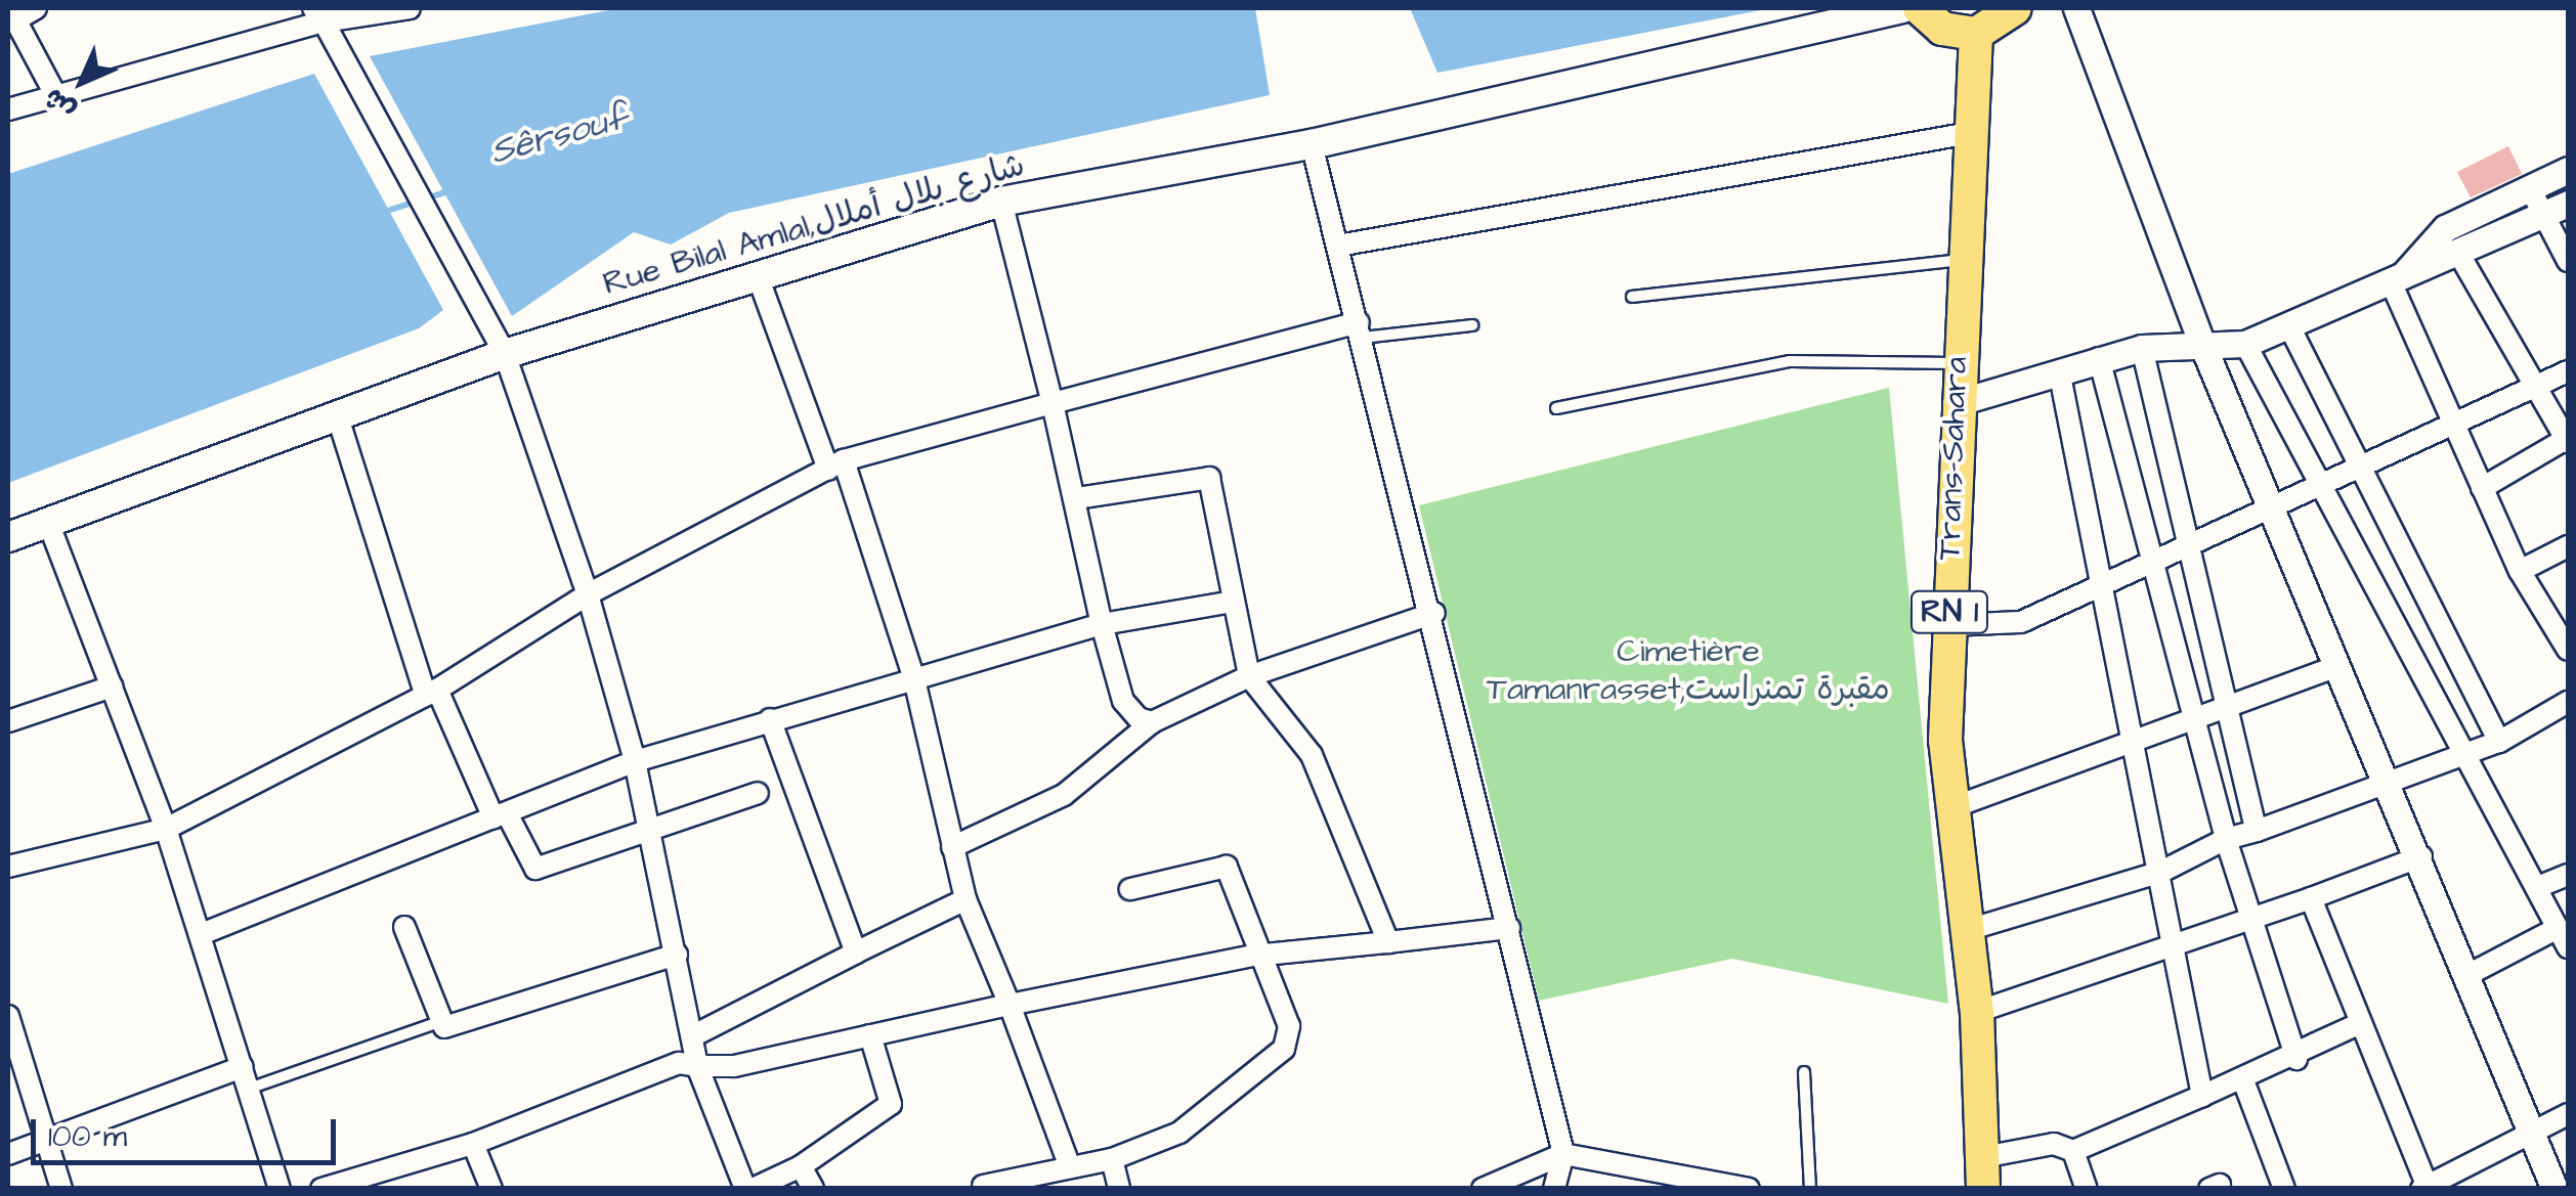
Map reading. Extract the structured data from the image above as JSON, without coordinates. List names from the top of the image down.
{
  "streets": {
    "main road": ["Rue Bilal Amlal,شارع بلال أملال", "Trans-Sahara", "RN 1"]
  },
  "water": ["Sêrsouf"],
  "parks": ["Cimetière Tamanrasset;مقبرة تمنراست"],
  "scale_bar": "100 m",
  "north": "bottom left"
}
